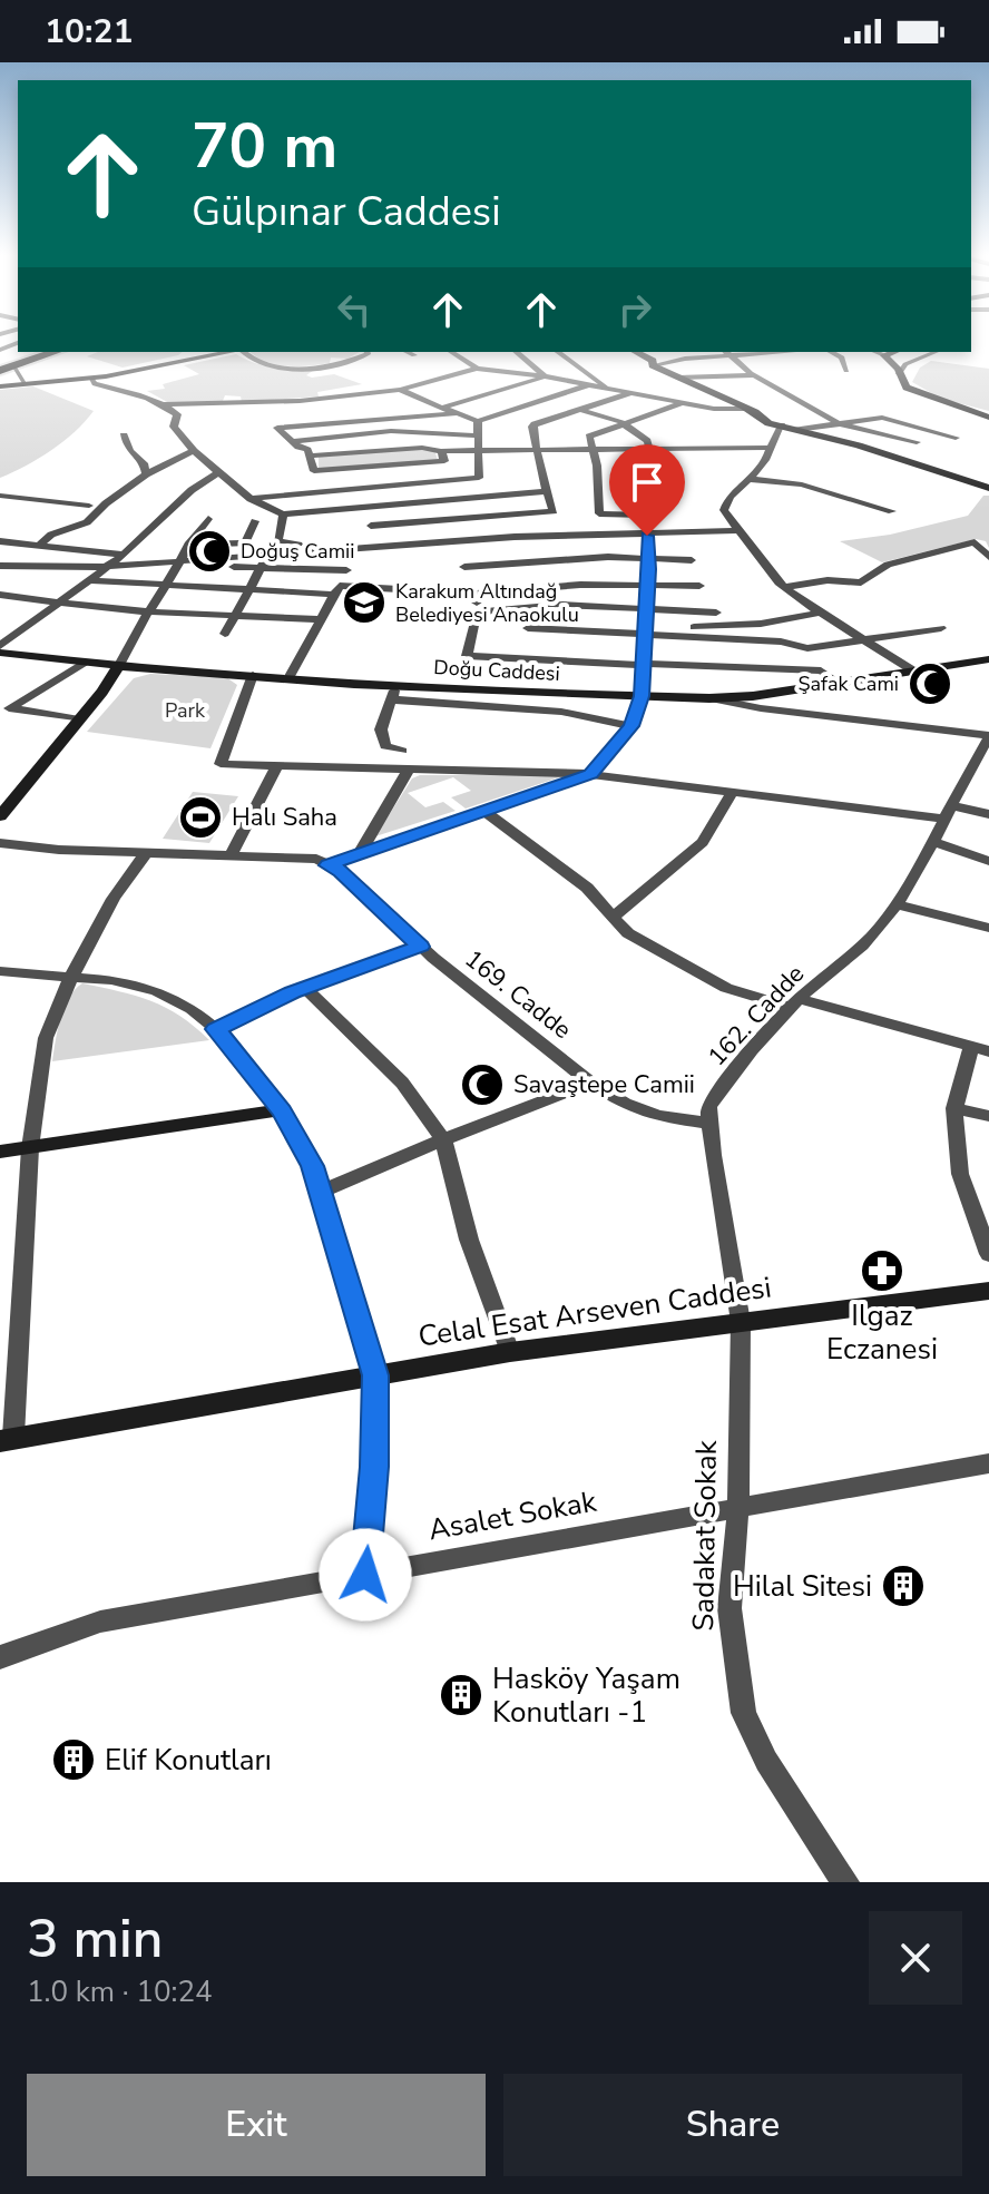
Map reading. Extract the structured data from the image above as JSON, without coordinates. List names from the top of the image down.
{
  "streets": {
    "street": [
      "Doğu Caddesi",
      "169. Cadde",
      "162. Cadde",
      "Celal Esat Arseven Caddesi",
      "Asalet Sokak",
      "Sadakat Sokak"
    ]
  },
  "crossings": [
    ["169. Cadde", "162. Cadde"],
    ["162. Cadde", "Celal Esat Arseven Caddesi"],
    ["162. Cadde", "Sadakat Sokak"],
    ["Celal Esat Arseven Caddesi", "Sadakat Sokak"],
    ["Asalet Sokak", "Sadakat Sokak"]
  ],
  "parks": ["Park"],
  "places": {
    "mosque": ["Doğuş Camii", "Şafak Cami", "Savaştepe Camii"],
    "school or university": ["Karakum Altındağ Belediyesi Anaokulu"],
    "sports": ["Halı Saha"],
    "pharmacy": ["Ilgaz Eczanesi"],
    "building": ["Hilal Sitesi", "Hasköy Yaşam Konutları -1", "Elif Konutları"]
  },
  "page": {
    "status": "10:21",
    "turn": ["70 m", "Gülpınar Caddesi"],
    "heading": ["3 min", "1.0 km · 10:24"],
    "buttons": ["Exit", "Share"]
  }
}
